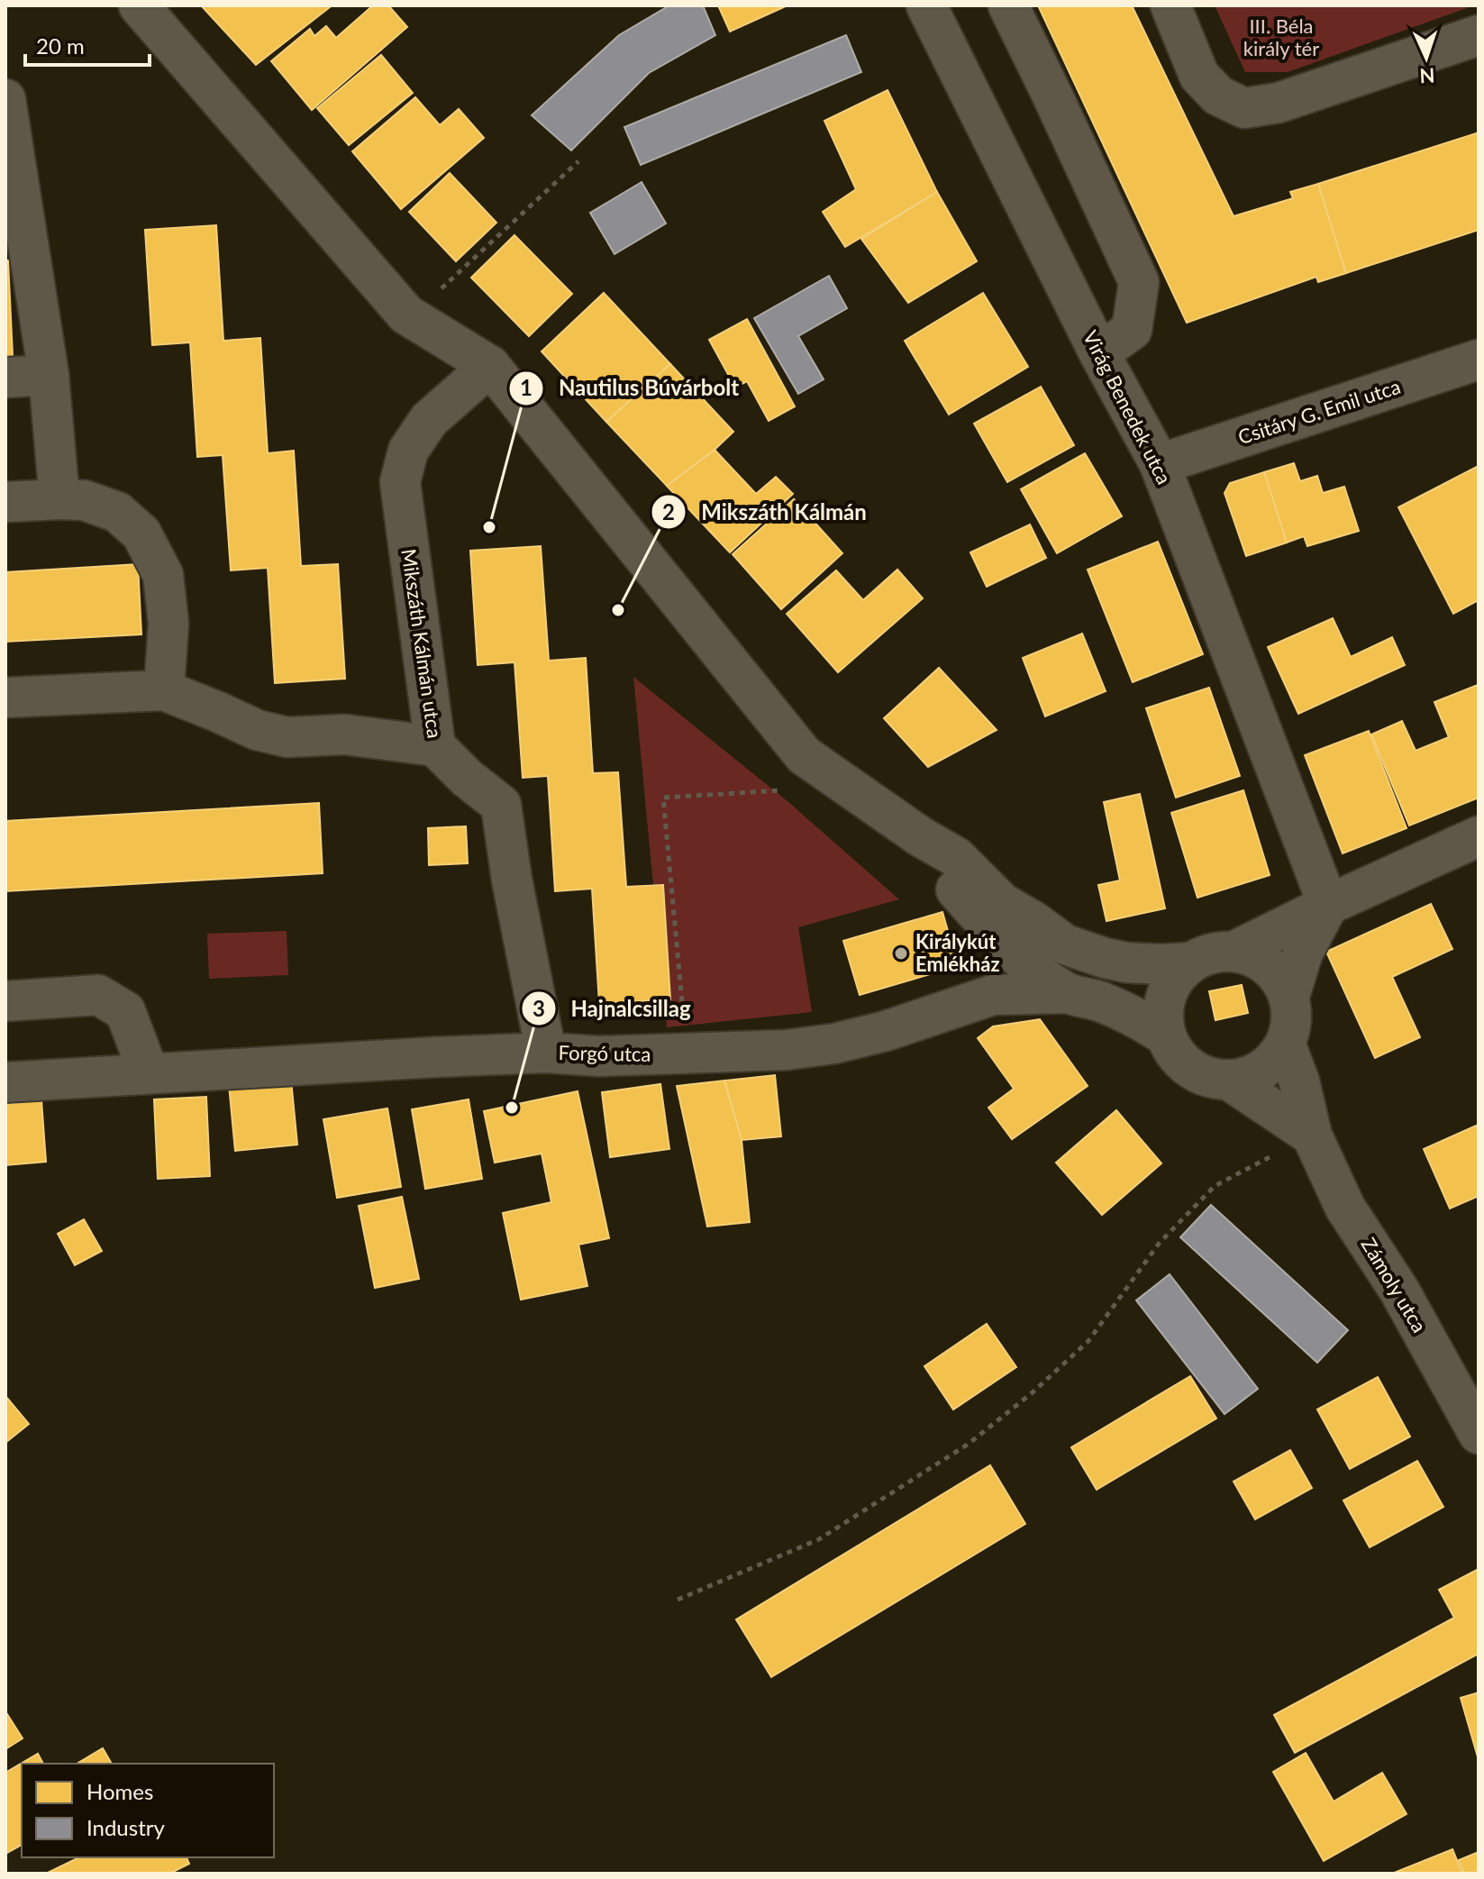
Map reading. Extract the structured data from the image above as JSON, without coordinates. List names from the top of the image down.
{
  "streets": {
    "street": [
      "Virág Benedek utca",
      "Csitáry G. Emil utca",
      "Mikszáth Kálmán utca",
      "Forgó utca",
      "Zámoly utca"
    ]
  },
  "crossings": [
    ["Virág Benedek utca", "Csitáry G. Emil utca"],
    ["Mikszáth Kálmán utca", "Forgó utca"]
  ],
  "parks": ["III. Béla király tér"],
  "places": [
    "Nautilus Búvárbolt",
    "Mikszáth Kálmán",
    "Királykút Emlékház",
    "Hajnalcsillag"
  ],
  "legend": ["Homes", "Industry"],
  "scale_bar": "20 m",
  "north": "bottom"
}
